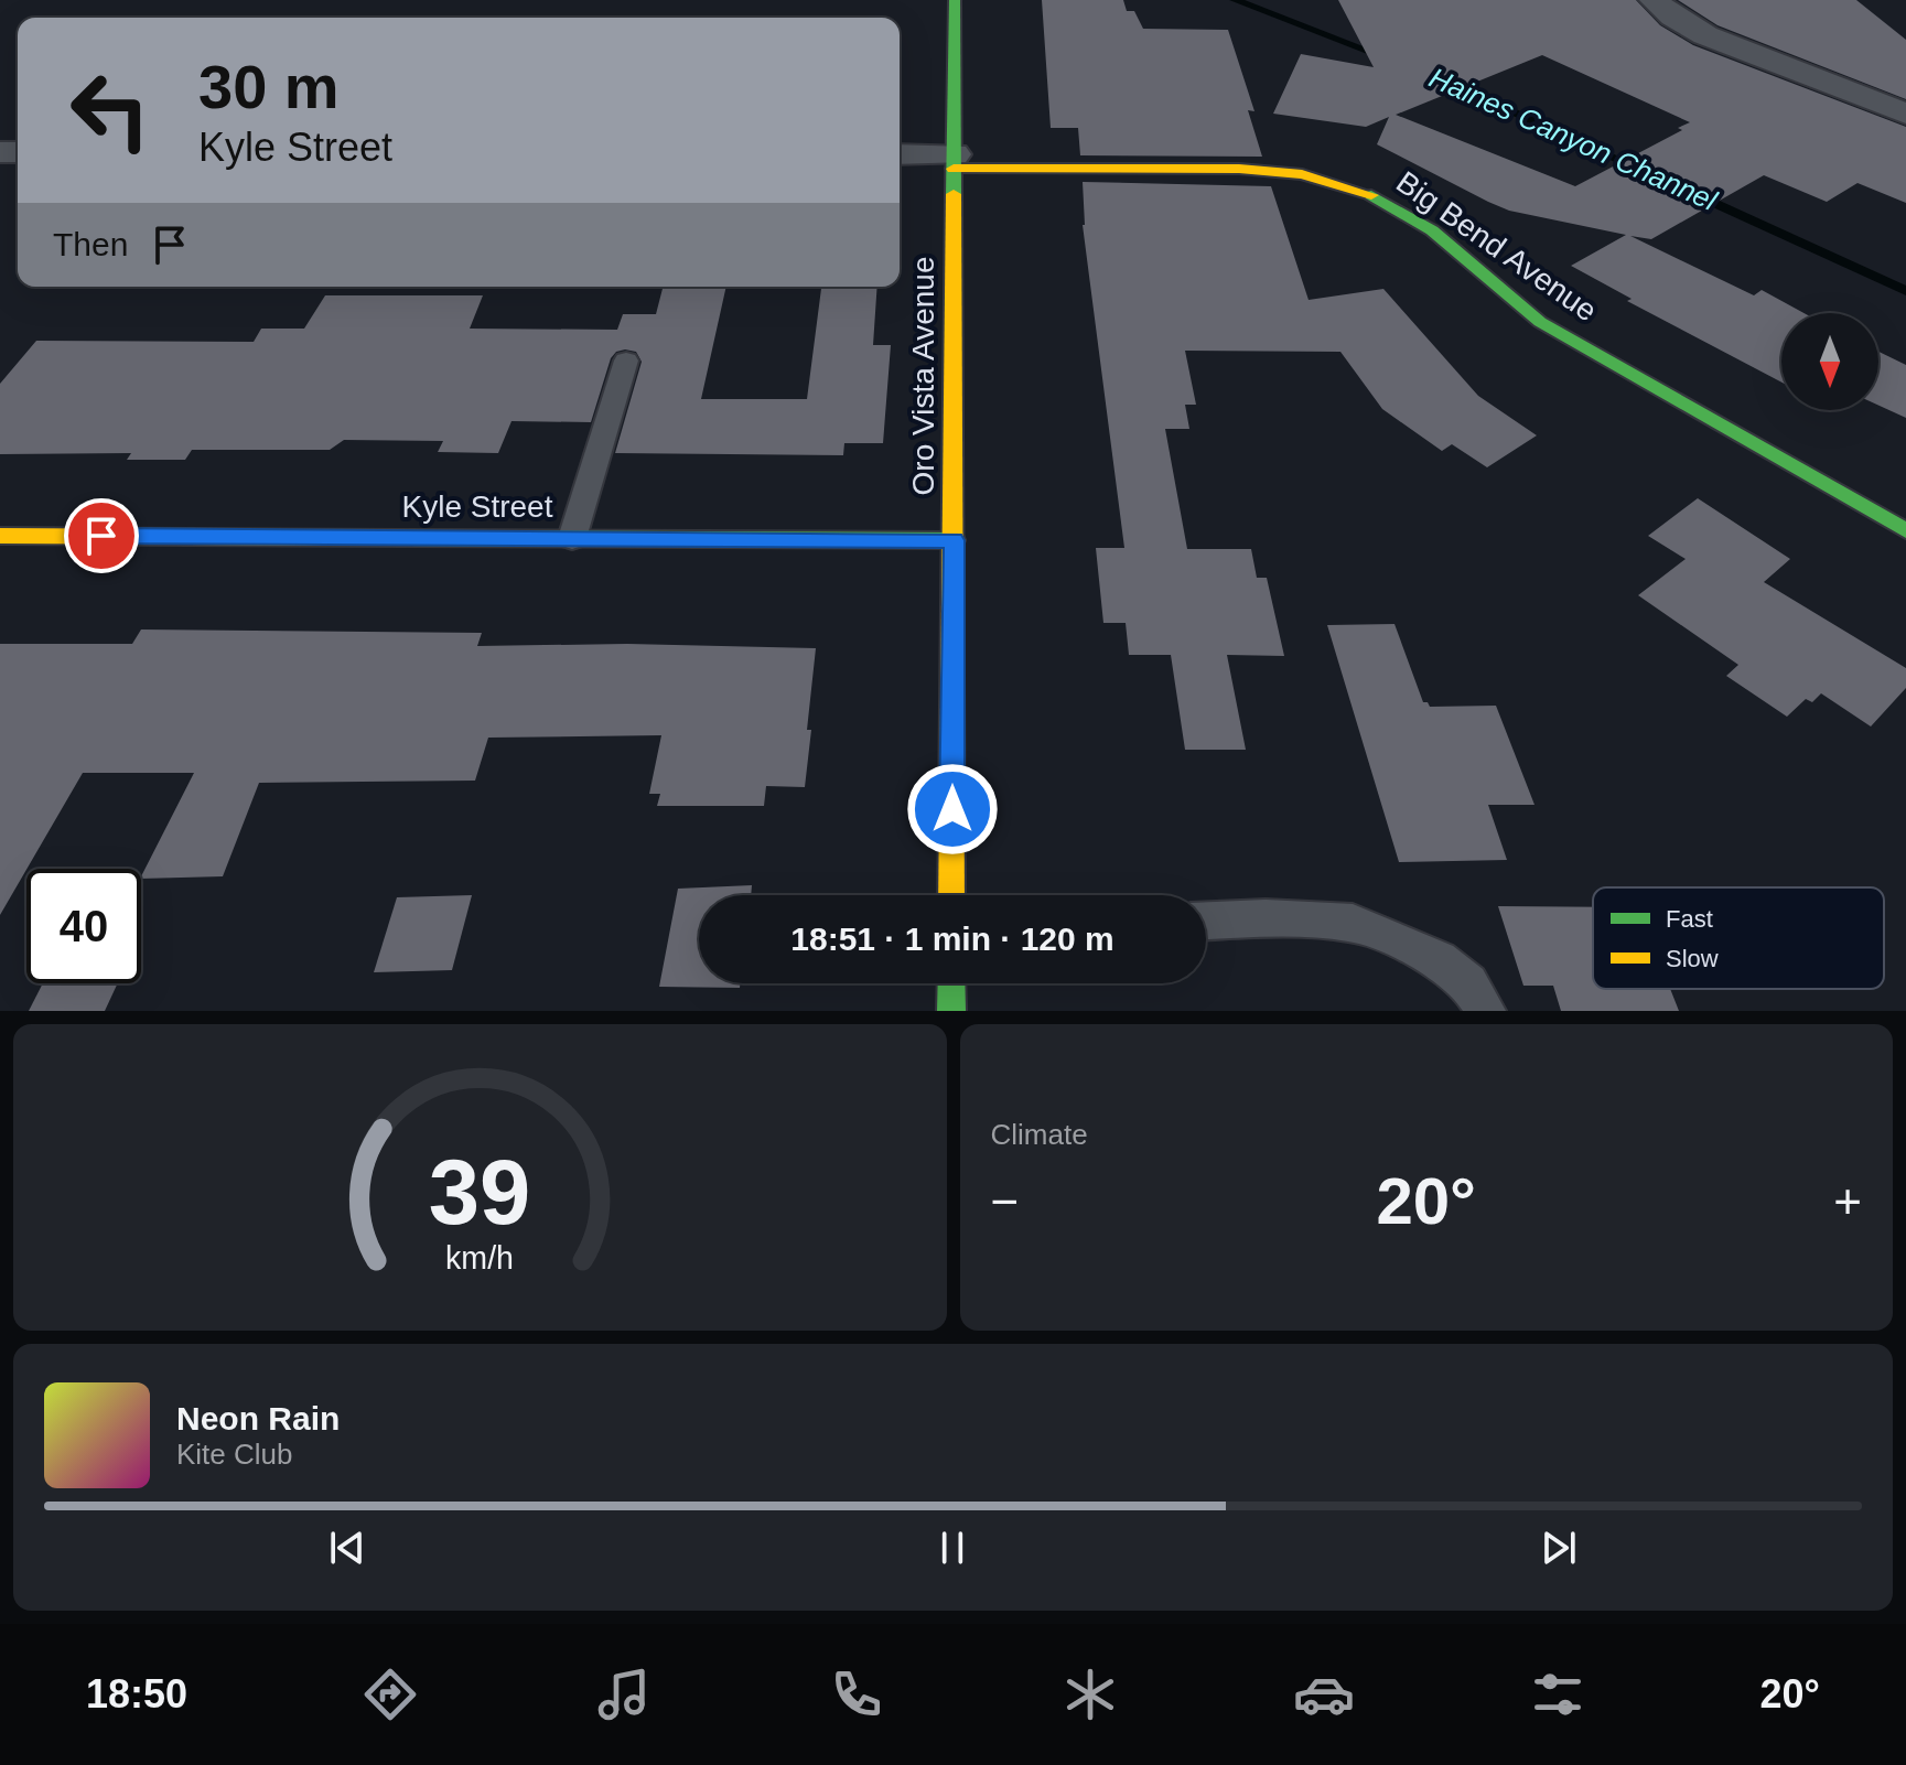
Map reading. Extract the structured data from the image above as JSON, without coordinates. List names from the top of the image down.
{
  "streets": {
    "street": ["Big Bend Avenue", "Oro Vista Avenue", "Kyle Street"]
  },
  "crossings": [
    ["Big Bend Avenue", "Oro Vista Avenue"],
    ["Oro Vista Avenue", "Kyle Street"]
  ],
  "water": ["Haines Canyon Channel"],
  "legend": ["Fast", "Slow"],
  "north": "bottom",
  "page": {
    "turn": ["30 m", "Kyle Street"],
    "then": "Then",
    "limit": "40",
    "trip": "18:51 · 1 min · 120 m",
    "tile": "Climate",
    "heat": ["−", "20°", "+"],
    "song": ["Neon Rain", "Kite Club"],
    "tabs": ["18:50", "20°"],
    "gauge": ["39", "km/h"]
  }
}
